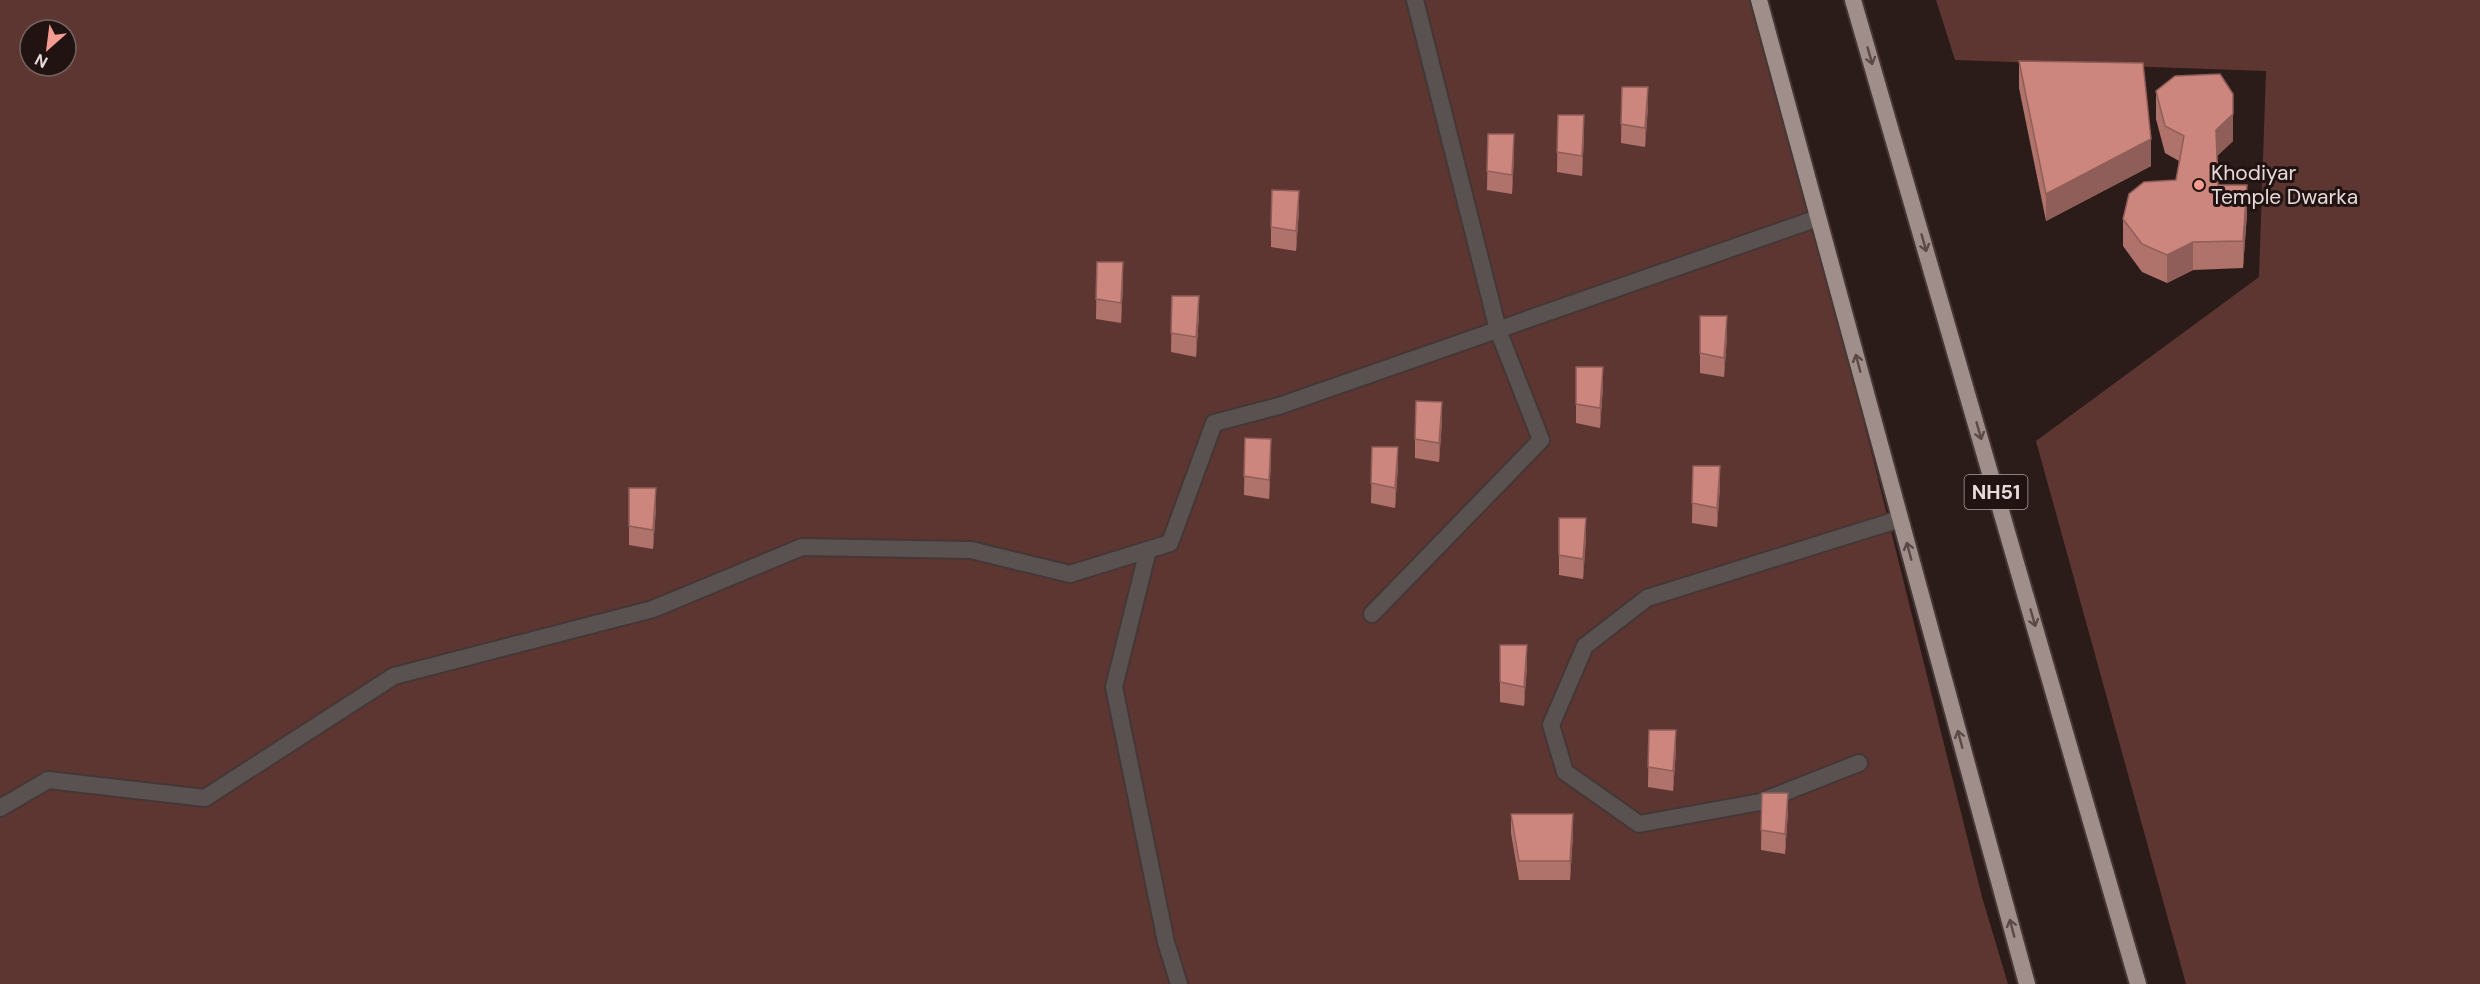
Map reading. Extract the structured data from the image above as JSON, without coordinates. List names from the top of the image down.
{
  "streets": {
    "highway": ["NH51"]
  },
  "places": ["Khodiyar Temple Dwarka"],
  "north": "bottom left"
}
